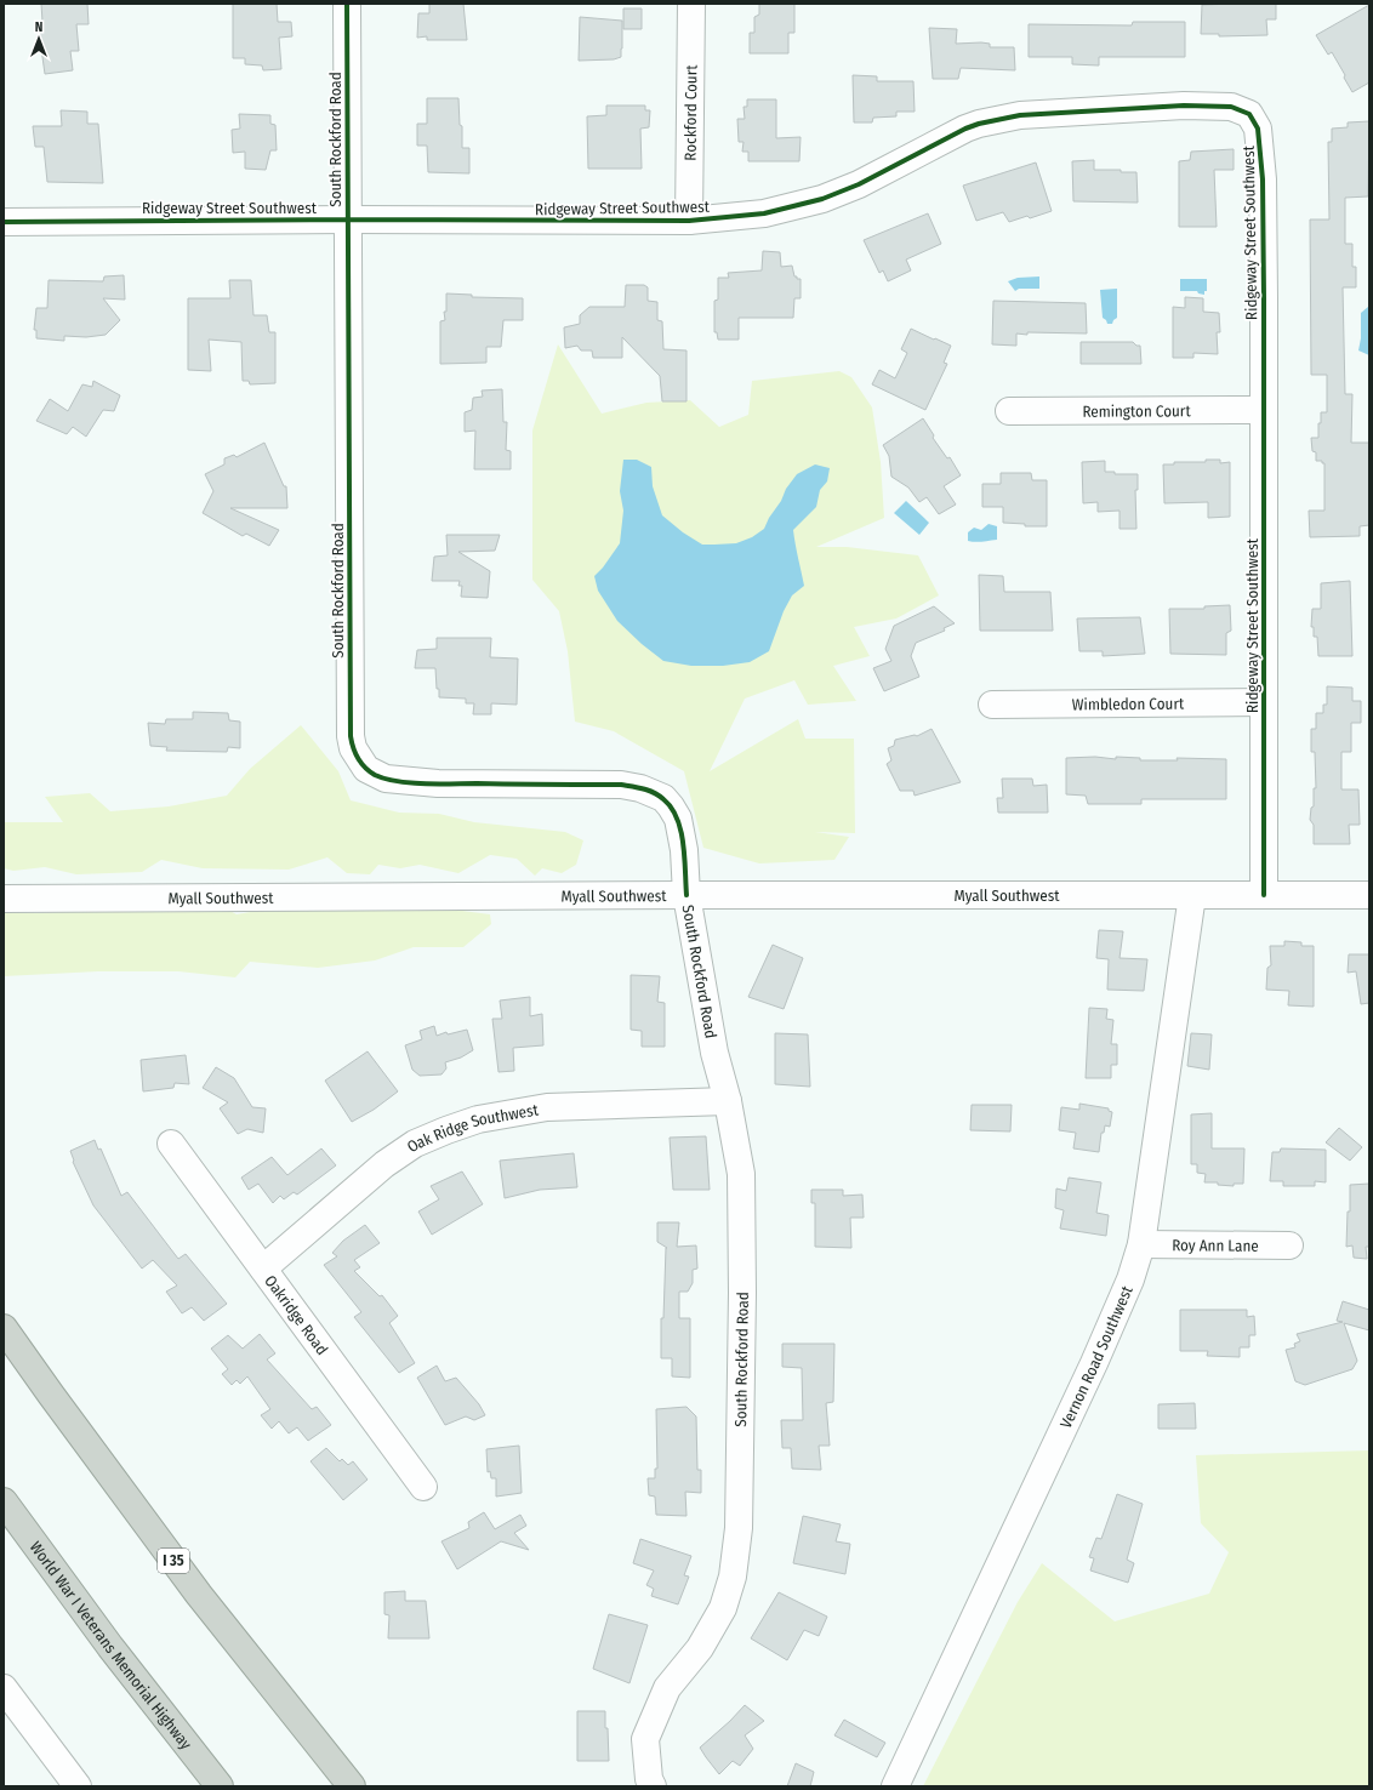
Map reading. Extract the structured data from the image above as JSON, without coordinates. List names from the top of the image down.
{
  "streets": {
    "highway": ["I 35", "World War I Veterans Memorial Highway"],
    "street": [
      "Rockford Court",
      "South Rockford Road",
      "Ridgeway Street Southwest",
      "Remington Court",
      "Wimbledon Court",
      "Myall Southwest",
      "Oak Ridge Southwest",
      "Roy Ann Lane",
      "Oakridge Road",
      "Vernon Road Southwest"
    ]
  },
  "crossings": [
    ["Rockford Court", "Ridgeway Street Southwest"],
    ["South Rockford Road", "Ridgeway Street Southwest"],
    ["South Rockford Road", "Myall Southwest"],
    ["South Rockford Road", "Oak Ridge Southwest"],
    ["Ridgeway Street Southwest", "Remington Court"],
    ["Ridgeway Street Southwest", "Wimbledon Court"],
    ["Ridgeway Street Southwest", "Myall Southwest"],
    ["Myall Southwest", "Vernon Road Southwest"],
    ["Oak Ridge Southwest", "Oakridge Road"],
    ["Roy Ann Lane", "Vernon Road Southwest"]
  ],
  "north": "top"
}
